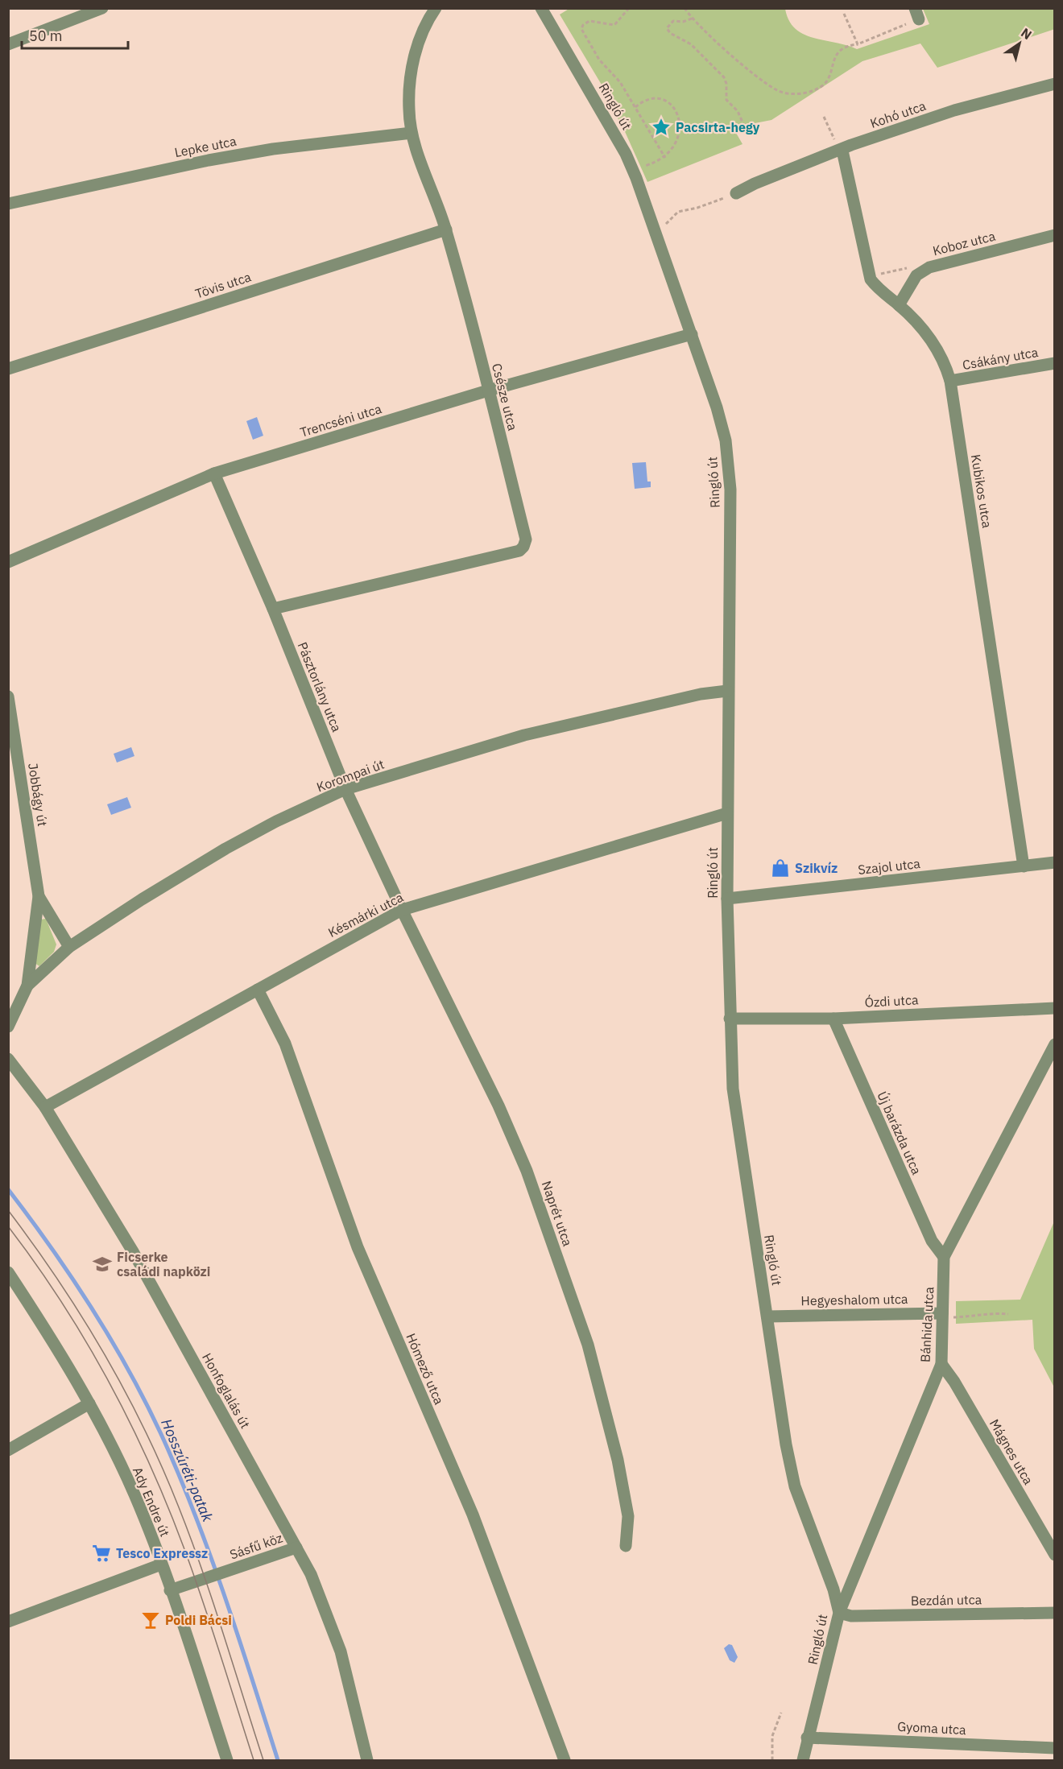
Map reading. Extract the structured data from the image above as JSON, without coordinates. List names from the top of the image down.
{
  "streets": {
    "street": [
      "Ringló út",
      "Kohó utca",
      "Lepke utca",
      "Koboz utca",
      "Tövis utca",
      "Csákány utca",
      "Csésze utca",
      "Trencséni utca",
      "Kubikos utca",
      "Pásztorlány utca",
      "Korompai út",
      "Jobbágy út",
      "Szajol utca",
      "Késmárki utca",
      "Ózdi utca",
      "Új barázda utca",
      "Naprét utca",
      "Hegyeshalom utca",
      "Bánhida utca",
      "Hómező utca",
      "Honfoglalás út",
      "Mágnes utca",
      "Ady Endre út",
      "Sásfű köz",
      "Bezdán utca",
      "Gyoma utca"
    ]
  },
  "crossings": [
    ["Ringló út", "Trencséni utca"],
    ["Ringló út", "Korompai út"],
    ["Ringló út", "Szajol utca"],
    ["Ringló út", "Késmárki utca"],
    ["Ringló út", "Ózdi utca"],
    ["Ringló út", "Hegyeshalom utca"],
    ["Ringló út", "Bánhida utca"],
    ["Ringló út", "Bezdán utca"],
    ["Ringló út", "Gyoma utca"],
    ["Kohó utca", "Kubikos utca"],
    ["Lepke utca", "Csésze utca"],
    ["Koboz utca", "Kubikos utca"],
    ["Tövis utca", "Csésze utca"],
    ["Csákány utca", "Kubikos utca"],
    ["Csésze utca", "Trencséni utca"],
    ["Csésze utca", "Pásztorlány utca"],
    ["Trencséni utca", "Pásztorlány utca"],
    ["Kubikos utca", "Szajol utca"],
    ["Pásztorlány utca", "Korompai út"],
    ["Pásztorlány utca", "Késmárki utca"],
    ["Pásztorlány utca", "Naprét utca"],
    ["Korompai út", "Jobbágy út"],
    ["Késmárki utca", "Naprét utca"],
    ["Késmárki utca", "Hómező utca"],
    ["Késmárki utca", "Honfoglalás út"],
    ["Ózdi utca", "Új barázda utca"],
    ["Új barázda utca", "Bánhida utca"],
    ["Hegyeshalom utca", "Bánhida utca"],
    ["Bánhida utca", "Mágnes utca"],
    ["Bánhida utca", "Bezdán utca"],
    ["Honfoglalás út", "Sásfű köz"],
    ["Ady Endre út", "Sásfű köz"]
  ],
  "water": ["Hosszúréti-patak"],
  "places": {
    "place": ["Pacsirta-hegy"],
    "shop": ["Szikvíz"],
    "school or university": ["Ficserke családi napközi"],
    "supermarket": ["Tesco Expressz"],
    "bar": ["Poldi Bácsi"]
  },
  "scale_bar": "50 m",
  "north": "top right"
}
